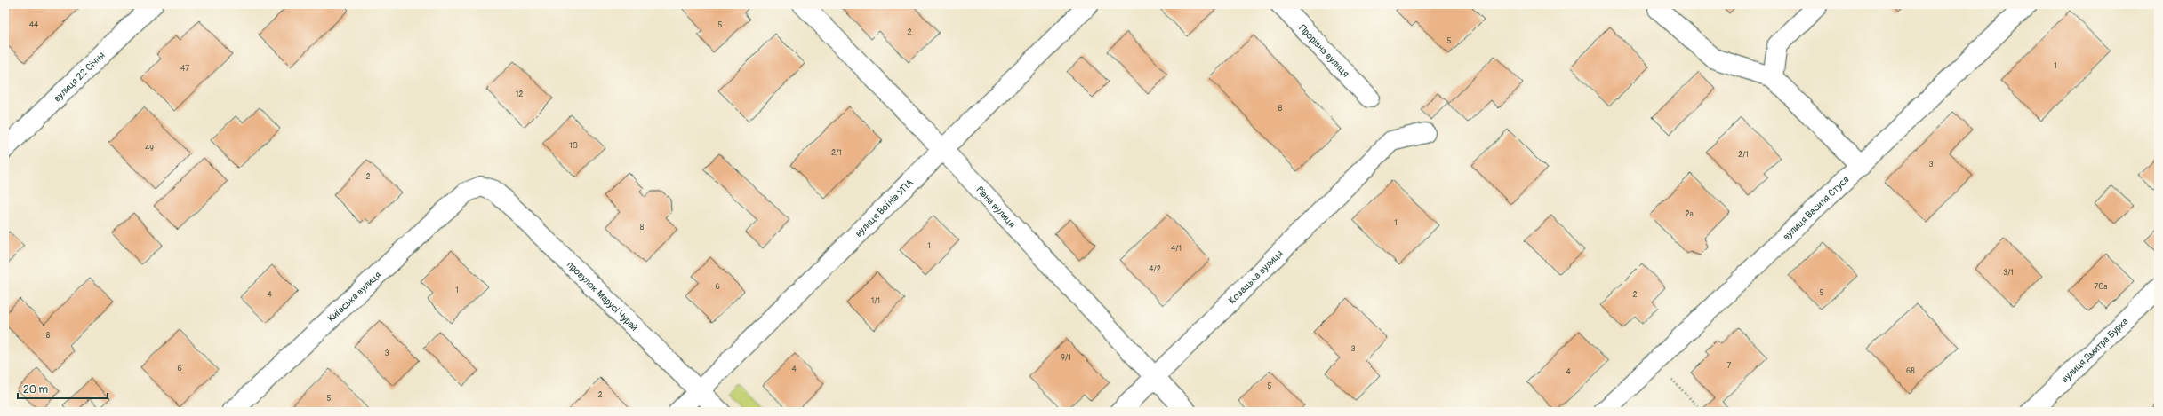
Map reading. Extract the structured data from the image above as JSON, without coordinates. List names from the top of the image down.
{
  "streets": {
    "street": [
      "Прорізна вулиця",
      "вулиця 22 Січня",
      "Рівна вулиця",
      "вулиця Воїнів УПА",
      "вулиця Василя Стуса",
      "Козацька вулиця",
      "провулок Марусі Чурай",
      "Київська вулиця",
      "вулиця Дмитра Бурка"
    ]
  },
  "crossings": [
    ["Рівна вулиця", "вулиця Воїнів УПА"],
    ["Рівна вулиця", "Козацька вулиця"],
    ["вулиця Воїнів УПА", "провулок Марусі Чурай"],
    ["провулок Марусі Чурай", "Київська вулиця"]
  ],
  "house_numbers": [
    "44",
    "5",
    "2",
    "5",
    "1",
    "47",
    "12",
    "8",
    "10",
    "49",
    "2/1",
    "2/1",
    "3",
    "2",
    "2а",
    "1",
    "8",
    "1",
    "4/1",
    "4/2",
    "3/1",
    "6",
    "70а",
    "1",
    "5",
    "4",
    "2",
    "1/1",
    "8",
    "3",
    "3",
    "9/1",
    "7",
    "6",
    "4",
    "68",
    "4",
    "5",
    "2",
    "5"
  ],
  "scale_bar": "20 m"
}
